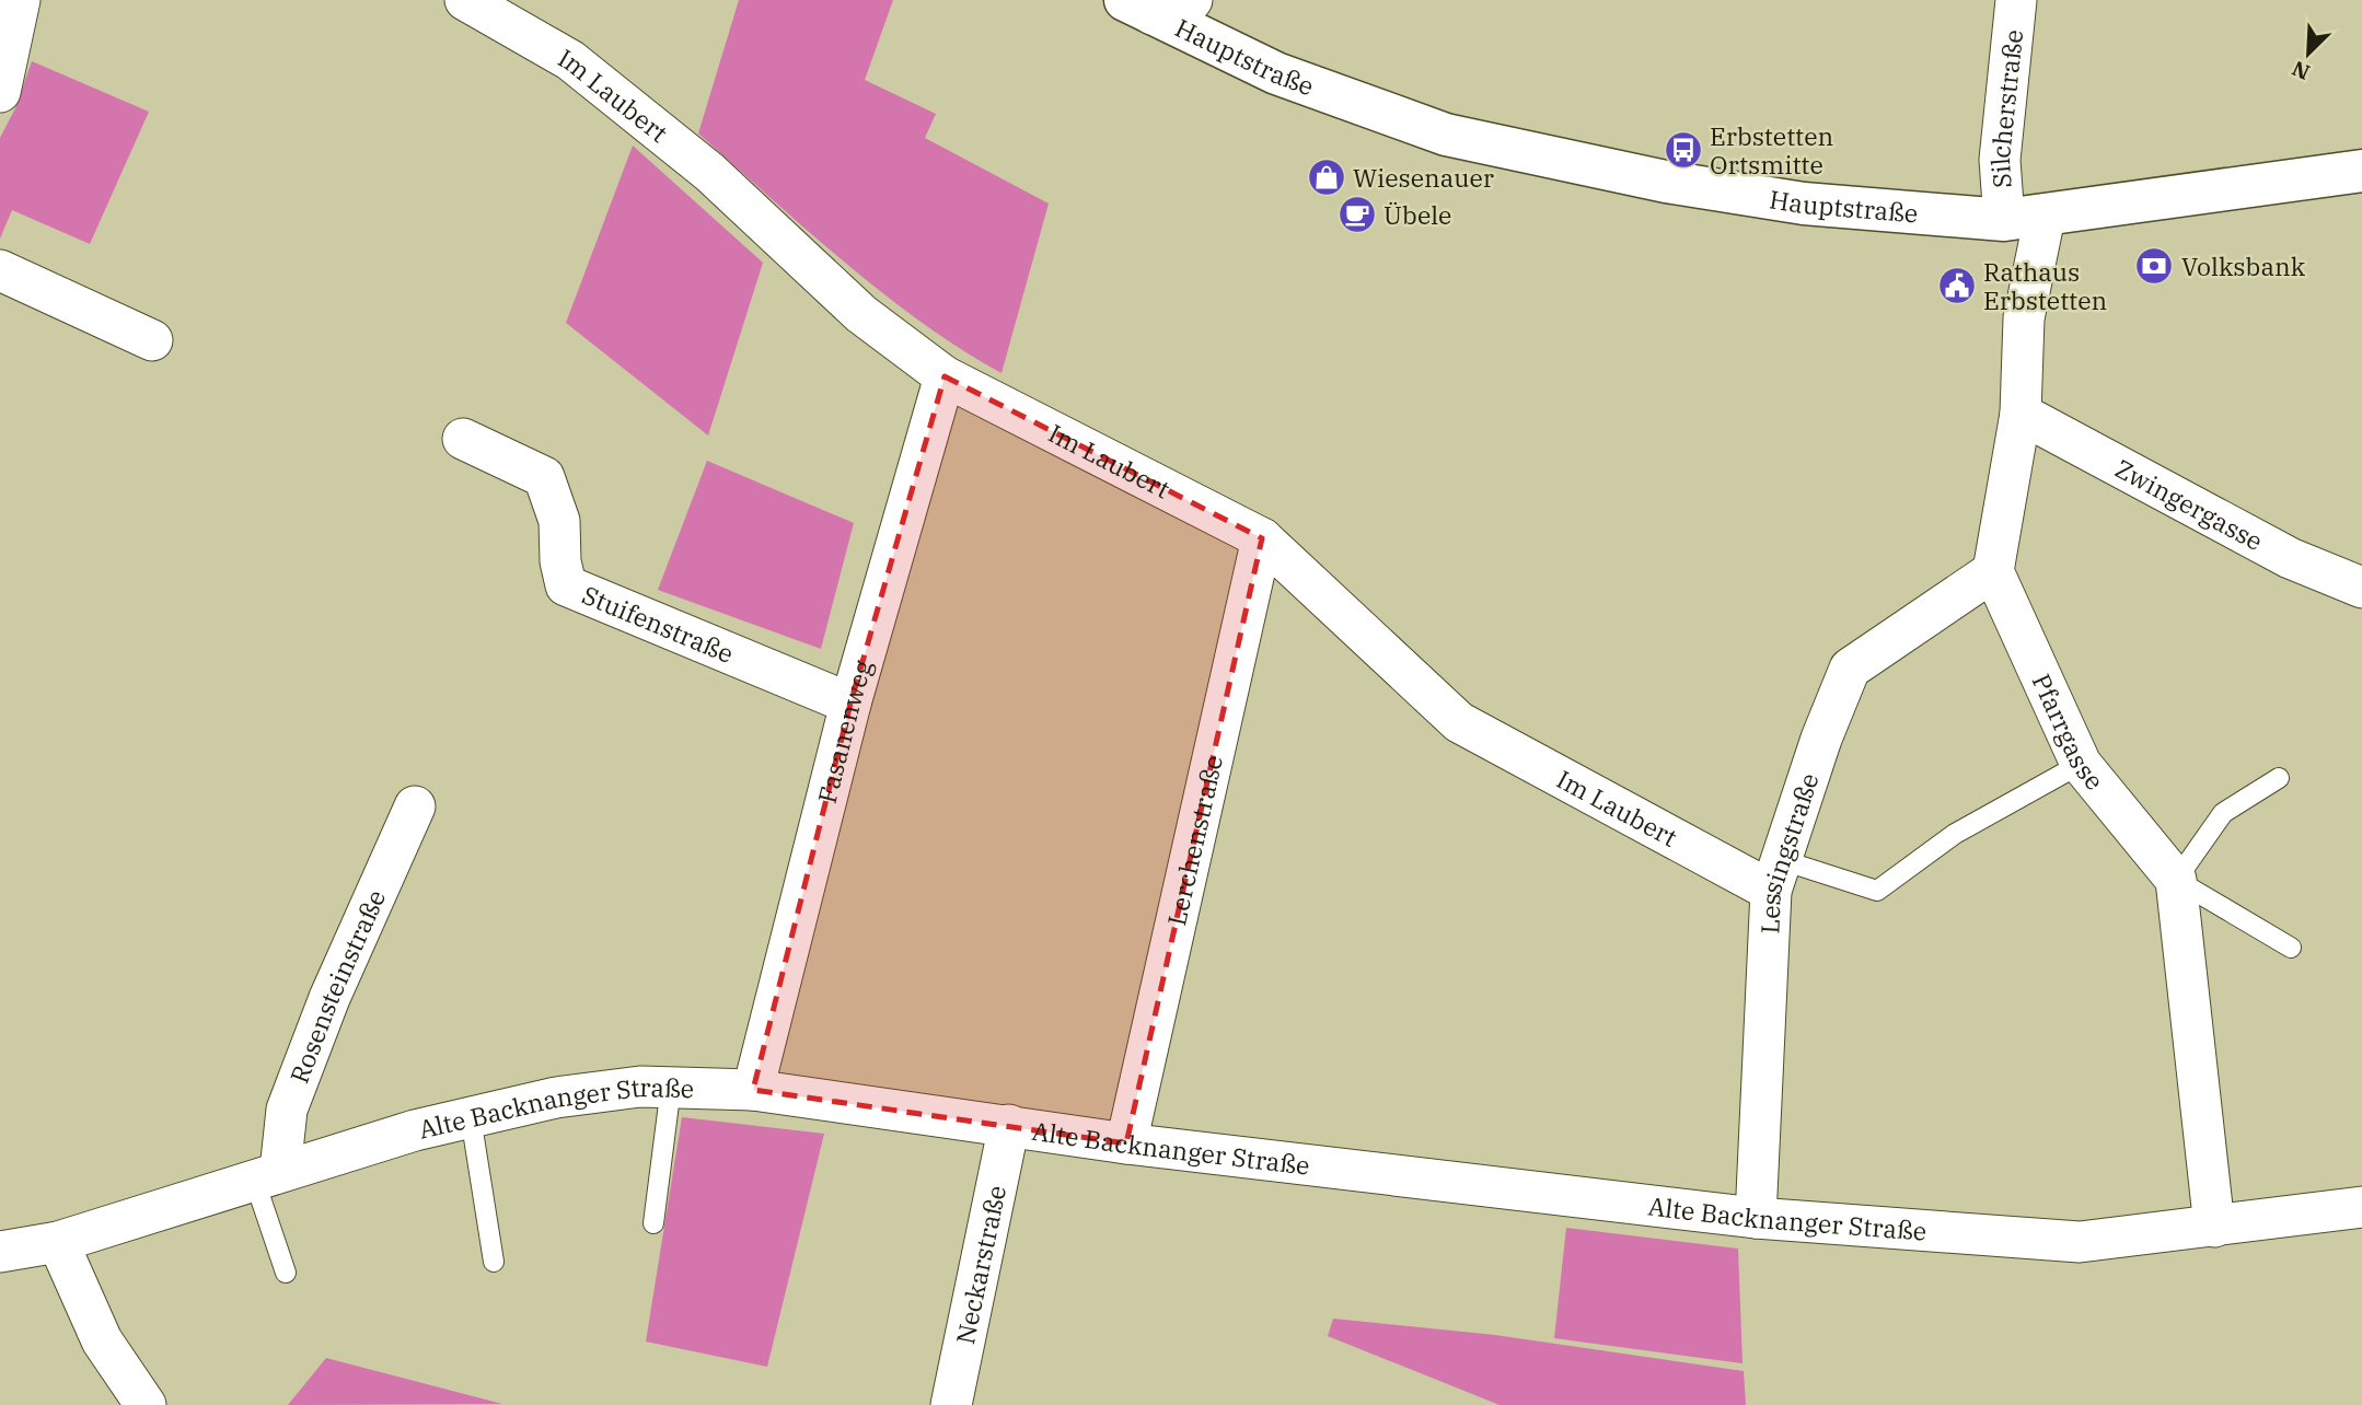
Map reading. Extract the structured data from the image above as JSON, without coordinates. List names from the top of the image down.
{
  "streets": {
    "street": [
      "Hauptstraße",
      "Im Laubert",
      "Silcherstraße",
      "Zwingergasse",
      "Stuifenstraße",
      "Pfarrgasse",
      "Fasanenweg",
      "Lerchenstraße",
      "Lessingstraße",
      "Rosensteinstraße",
      "Alte Backnanger Straße",
      "Neckarstraße"
    ]
  },
  "crossings": [
    ["Hauptstraße", "Silcherstraße"],
    ["Im Laubert", "Fasanenweg"],
    ["Im Laubert", "Lerchenstraße"],
    ["Im Laubert", "Lessingstraße"],
    ["Stuifenstraße", "Fasanenweg"],
    ["Pfarrgasse", "Lessingstraße"],
    ["Fasanenweg", "Alte Backnanger Straße"],
    ["Lerchenstraße", "Alte Backnanger Straße"],
    ["Lessingstraße", "Alte Backnanger Straße"],
    ["Rosensteinstraße", "Alte Backnanger Straße"],
    ["Alte Backnanger Straße", "Neckarstraße"]
  ],
  "places": {
    "bus stop": ["Erbstetten Ortsmitte"],
    "shop": ["Wiesenauer"],
    "cafe": ["Übele"],
    "bank": ["Volksbank"],
    "public building": ["Rathaus Erbstetten"]
  },
  "north": "bottom left"
}
